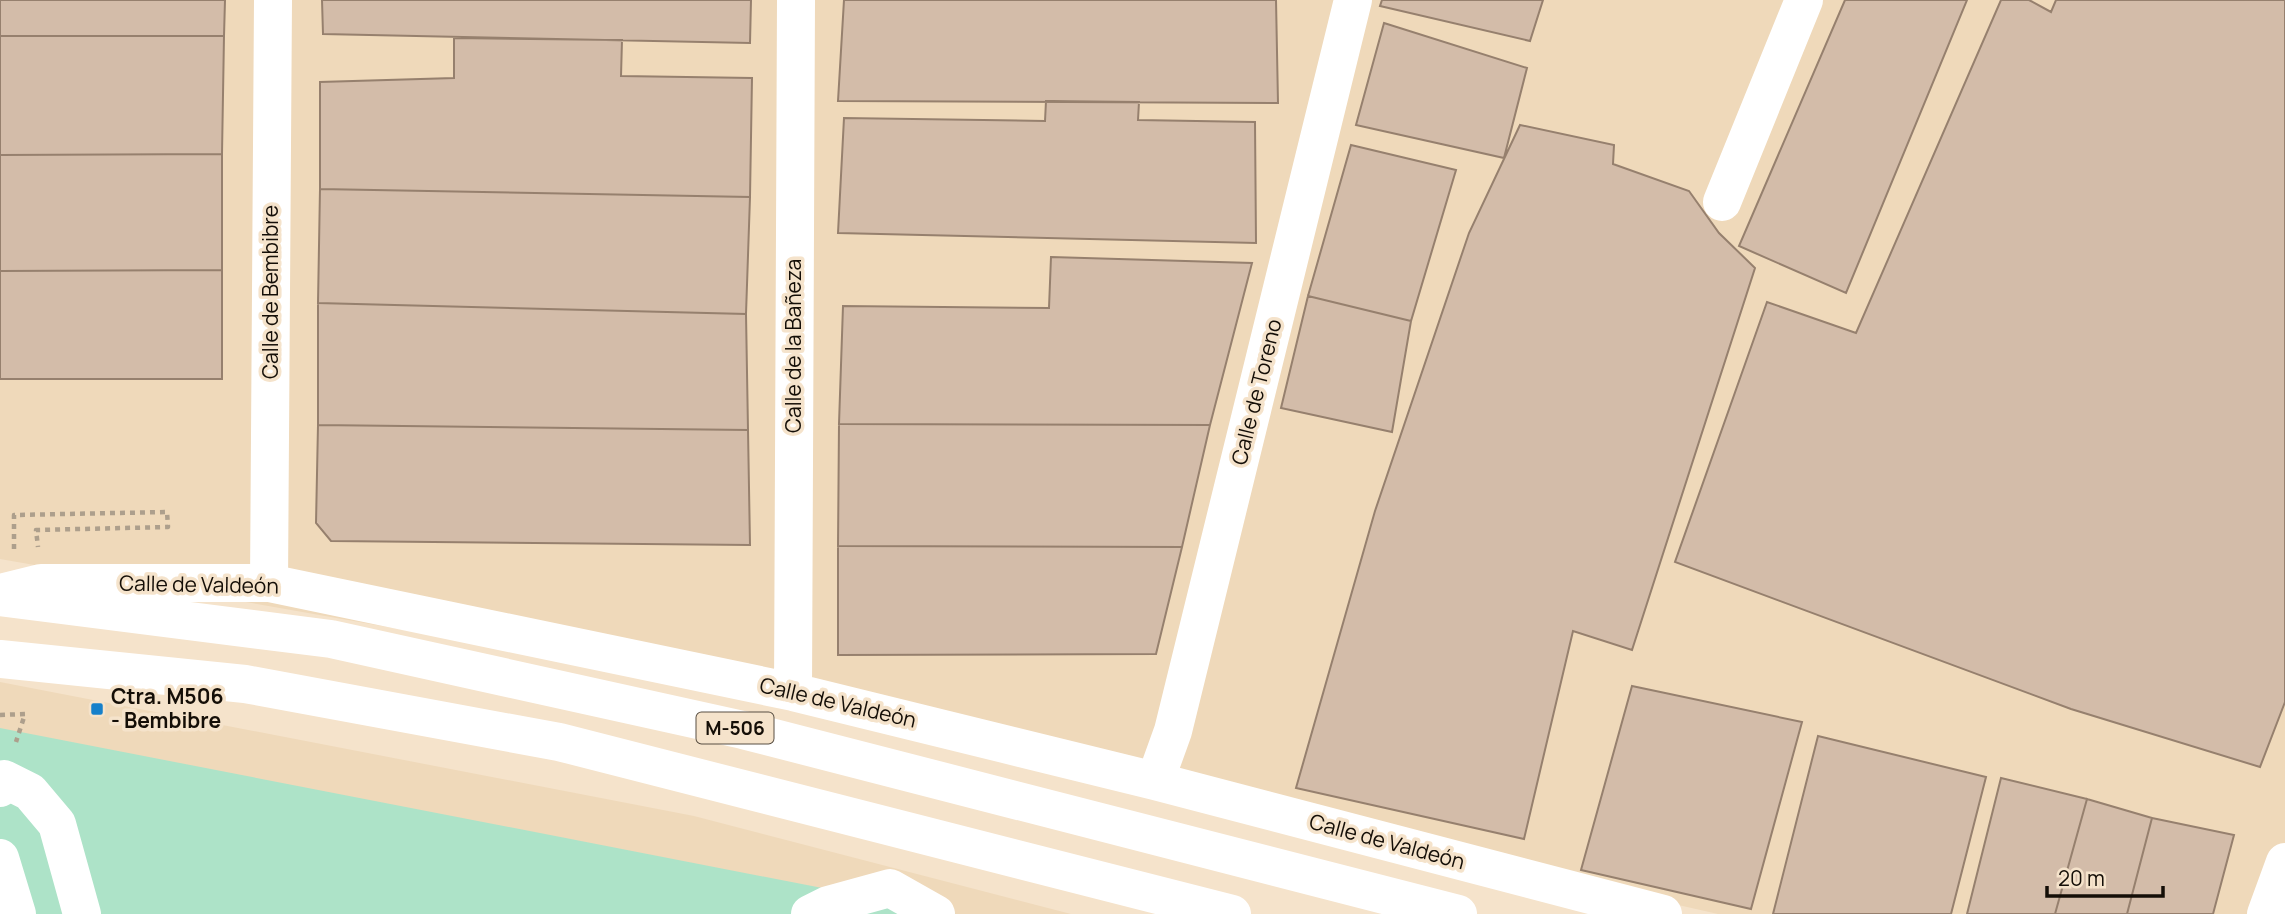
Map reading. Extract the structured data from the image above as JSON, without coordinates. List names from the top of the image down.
{
  "streets": {
    "main road": [
      "Calle de Bembibre",
      "Calle de la Bañeza",
      "Calle de Toreno",
      "Calle de Valdeón",
      "M-506"
    ]
  },
  "crossings": [
    ["Calle de Bembibre", "Calle de Valdeón"],
    ["Calle de la Bañeza", "Calle de Valdeón"],
    ["Calle de Toreno", "Calle de Valdeón"],
    ["Calle de Valdeón", "M-506"]
  ],
  "places": {
    "transit": ["Ctra. M506 - Bembibre"]
  },
  "scale_bar": "20 m"
}
